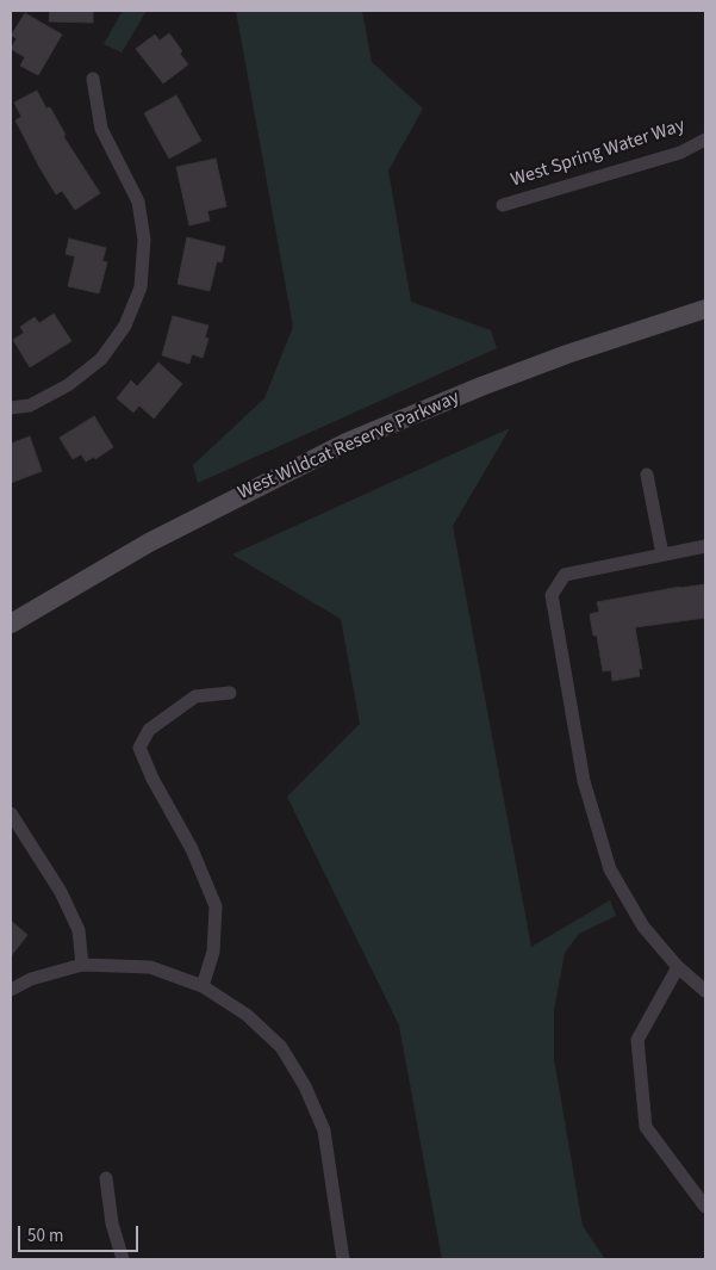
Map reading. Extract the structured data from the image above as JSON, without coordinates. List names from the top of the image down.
{
  "streets": {
    "main road": ["West Wildcat Reserve Parkway"],
    "street": ["West Spring Water Way"]
  },
  "scale_bar": "50 m"
}
